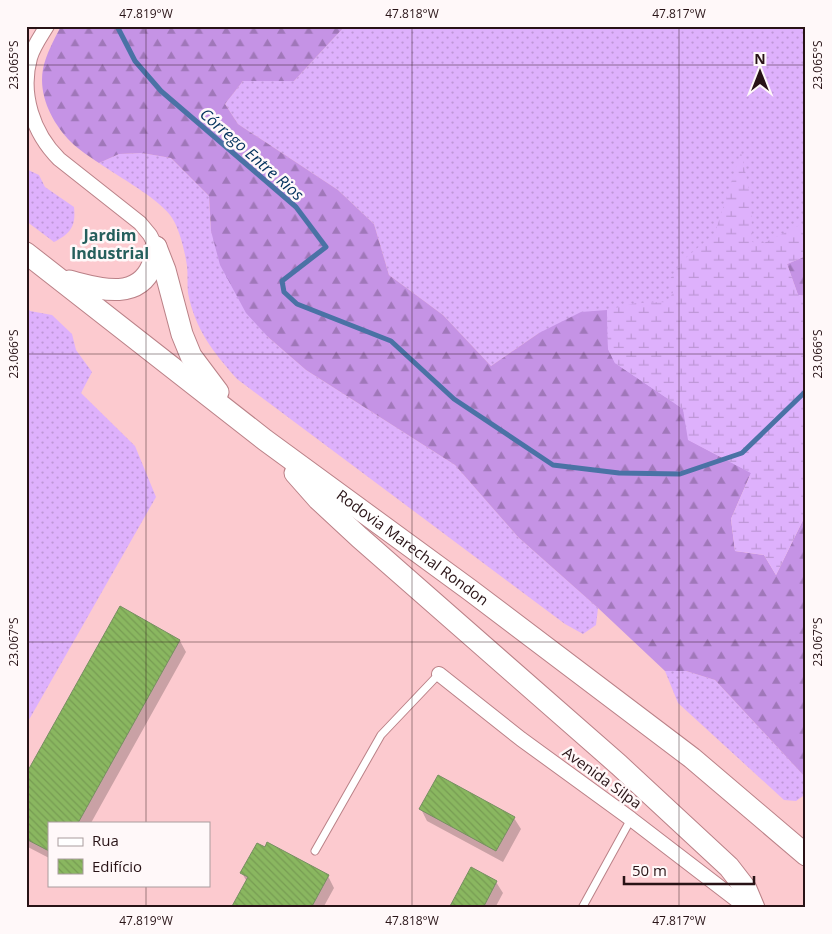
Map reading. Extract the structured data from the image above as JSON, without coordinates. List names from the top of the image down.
{
  "streets": {
    "main road": ["Rodovia Marechal Rondon"],
    "street": ["Avenida Silpa"]
  },
  "districts": ["Jardim Industrial"],
  "water": ["Córrego Entre Rios"],
  "legend": ["Rua", "Edifício"],
  "scale_bar": "50 m",
  "north": "top",
  "coordinates": [
    "47.819°W",
    "47.818°W",
    "47.817°W",
    "23.065°S",
    "23.066°S",
    "23.067°S"
  ]
}
